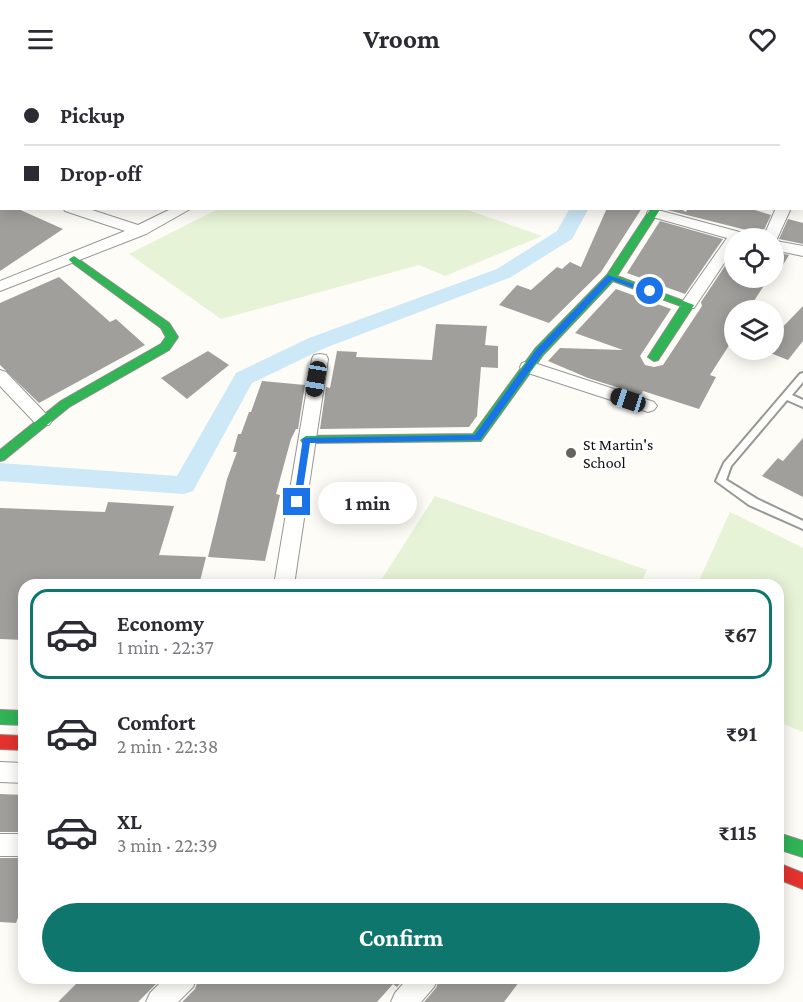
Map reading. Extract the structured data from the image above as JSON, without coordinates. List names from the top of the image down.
{
  "places": ["St Martin's School"],
  "page": {
    "header": "Vroom",
    "banner": ["Pickup", "Drop-off"],
    "bubble": "1 min",
    "list": [
      {
        "name": "Economy",
        "note": "1 min · 22:37",
        "value": "₹67"
      },
      {
        "name": "Comfort",
        "note": "2 min · 22:38",
        "value": "₹91"
      },
      {
        "name": "XL",
        "note": "3 min · 22:39",
        "value": "₹115"
      }
    ],
    "buttons": "Confirm"
  }
}
